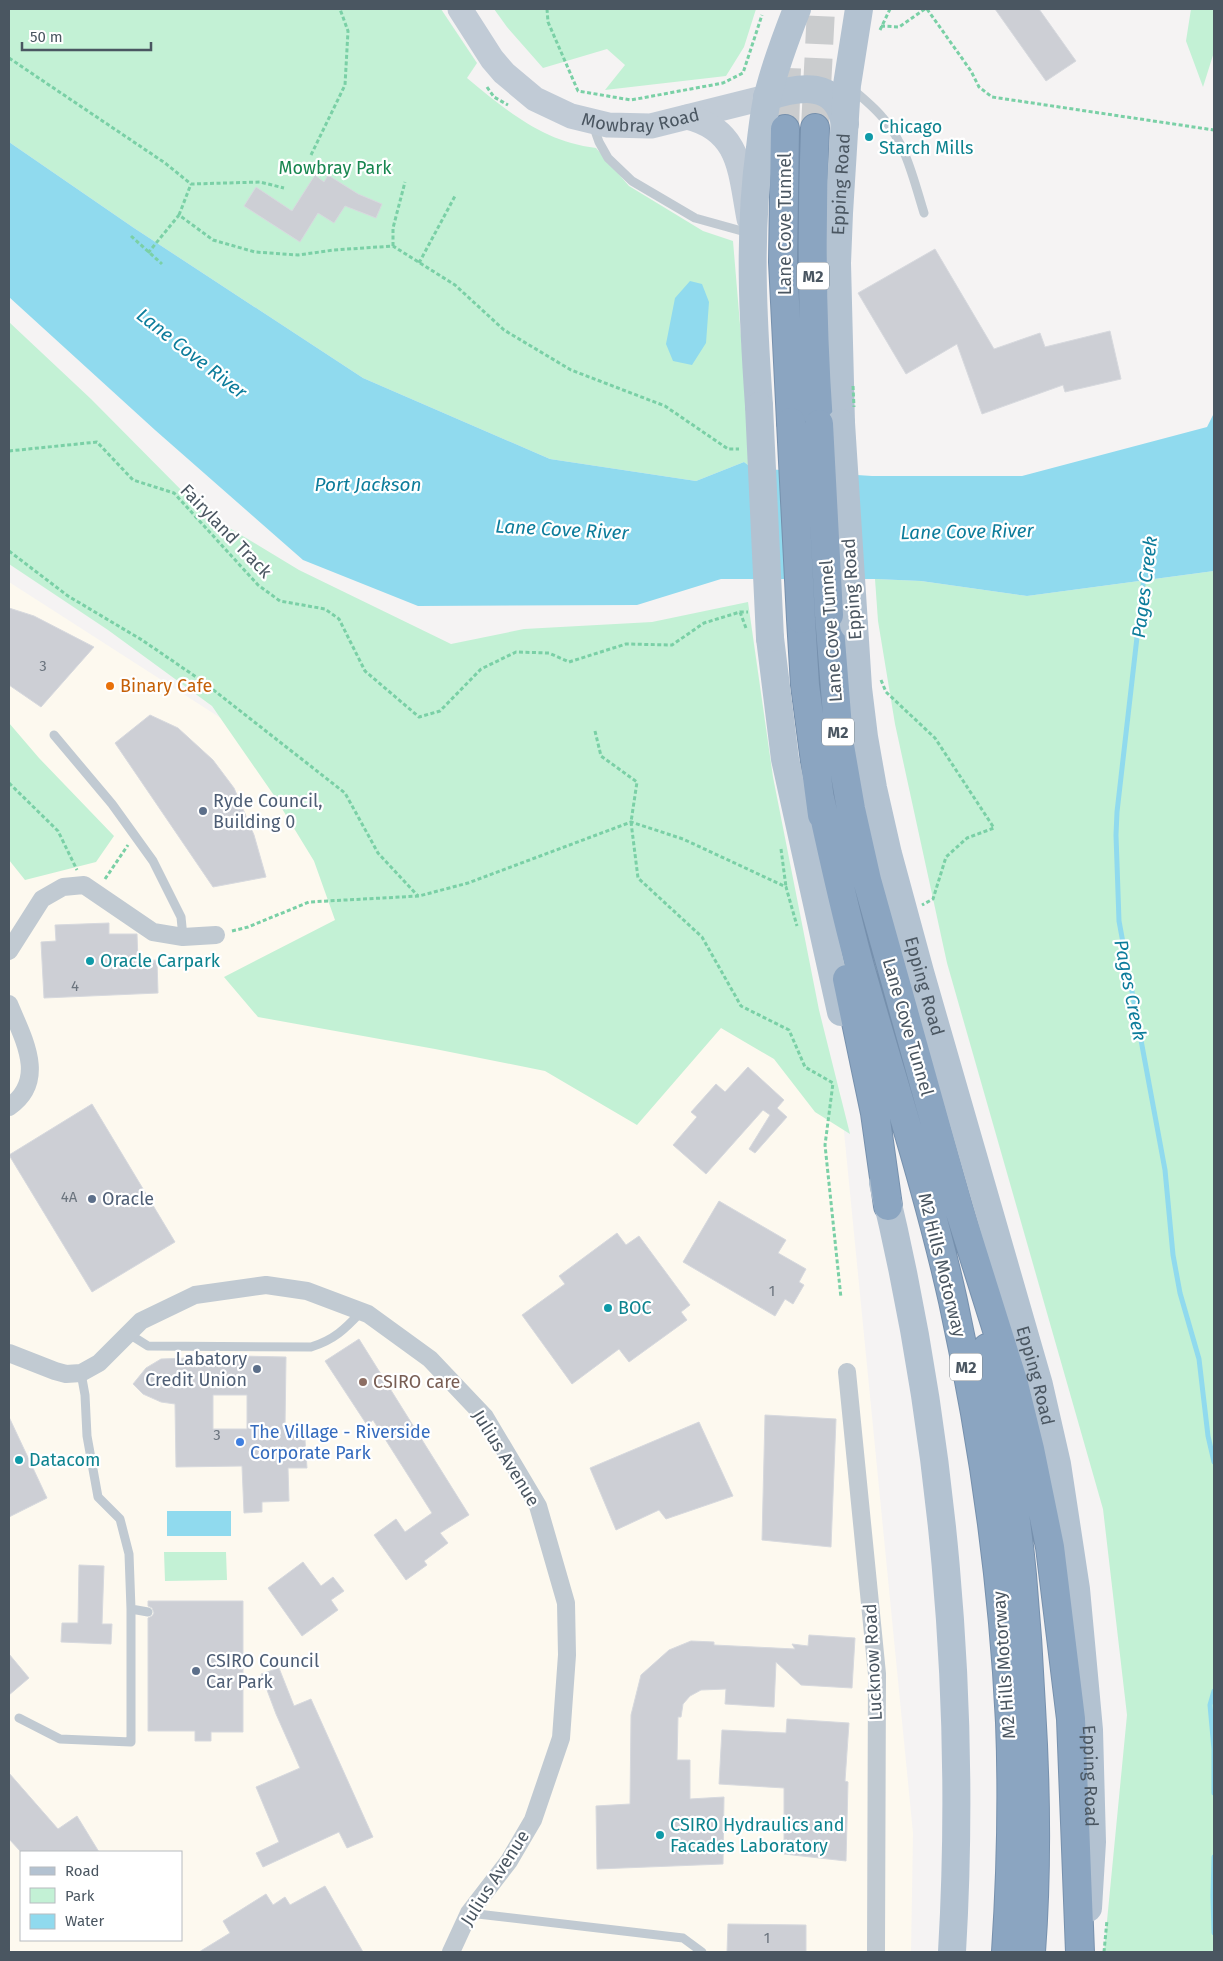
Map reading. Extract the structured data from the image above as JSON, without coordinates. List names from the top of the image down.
{
  "streets": {
    "highway": ["Lane Cove Tunnel", "M2", "M2 Hills Motorway"],
    "main road": ["Mowbray Road", "Epping Road"],
    "street": ["Julius Avenue", "Lucknow Road"],
    "path": ["Fairyland Track"]
  },
  "crossings": [
    ["Mowbray Road", "Epping Road"],
    ["Epping Road", "Lane Cove Tunnel"],
    ["Epping Road", "M2"],
    ["Lane Cove Tunnel", "M2"],
    ["Lane Cove Tunnel", "M2 Hills Motorway"],
    ["M2", "M2 Hills Motorway"]
  ],
  "water": ["Lane Cove River", "Port Jackson", "Pages Creek"],
  "parks": ["Mowbray Park"],
  "places": [
    "Chicago Starch Mills",
    "Binary Cafe",
    "Ryde Council, Building 0",
    "Oracle Carpark",
    "Oracle",
    "BOC",
    "Labatory Credit Union",
    "CSIRO care",
    "The Village - Riverside Corporate Park",
    "Datacom",
    "CSIRO Council Car Park",
    "CSIRO Hydraulics and Facades Laboratory"
  ],
  "house_numbers": [
    "3",
    "4",
    "4A",
    "1",
    "3",
    "1"
  ],
  "legend": ["Road", "Park", "Water"],
  "scale_bar": "50 m"
}
